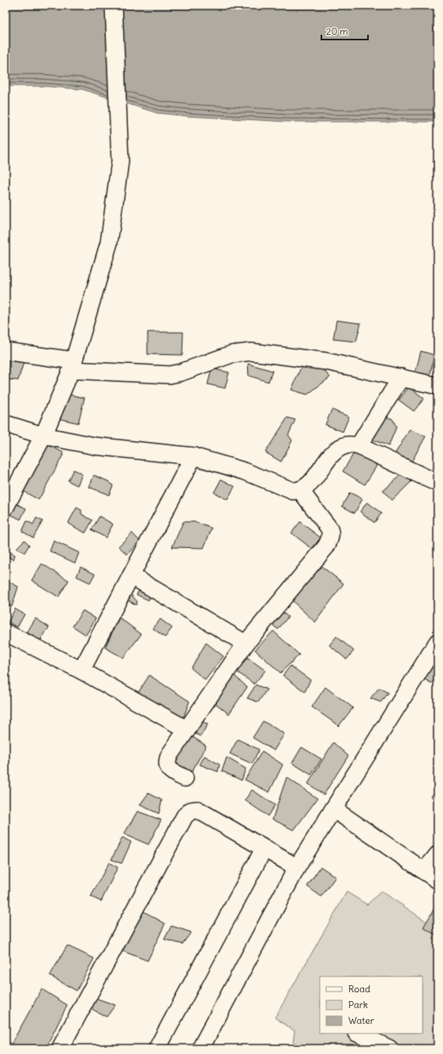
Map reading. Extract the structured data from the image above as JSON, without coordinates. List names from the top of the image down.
{
  "legend": ["Road", "Park", "Water"],
  "scale_bar": "20 m"
}
